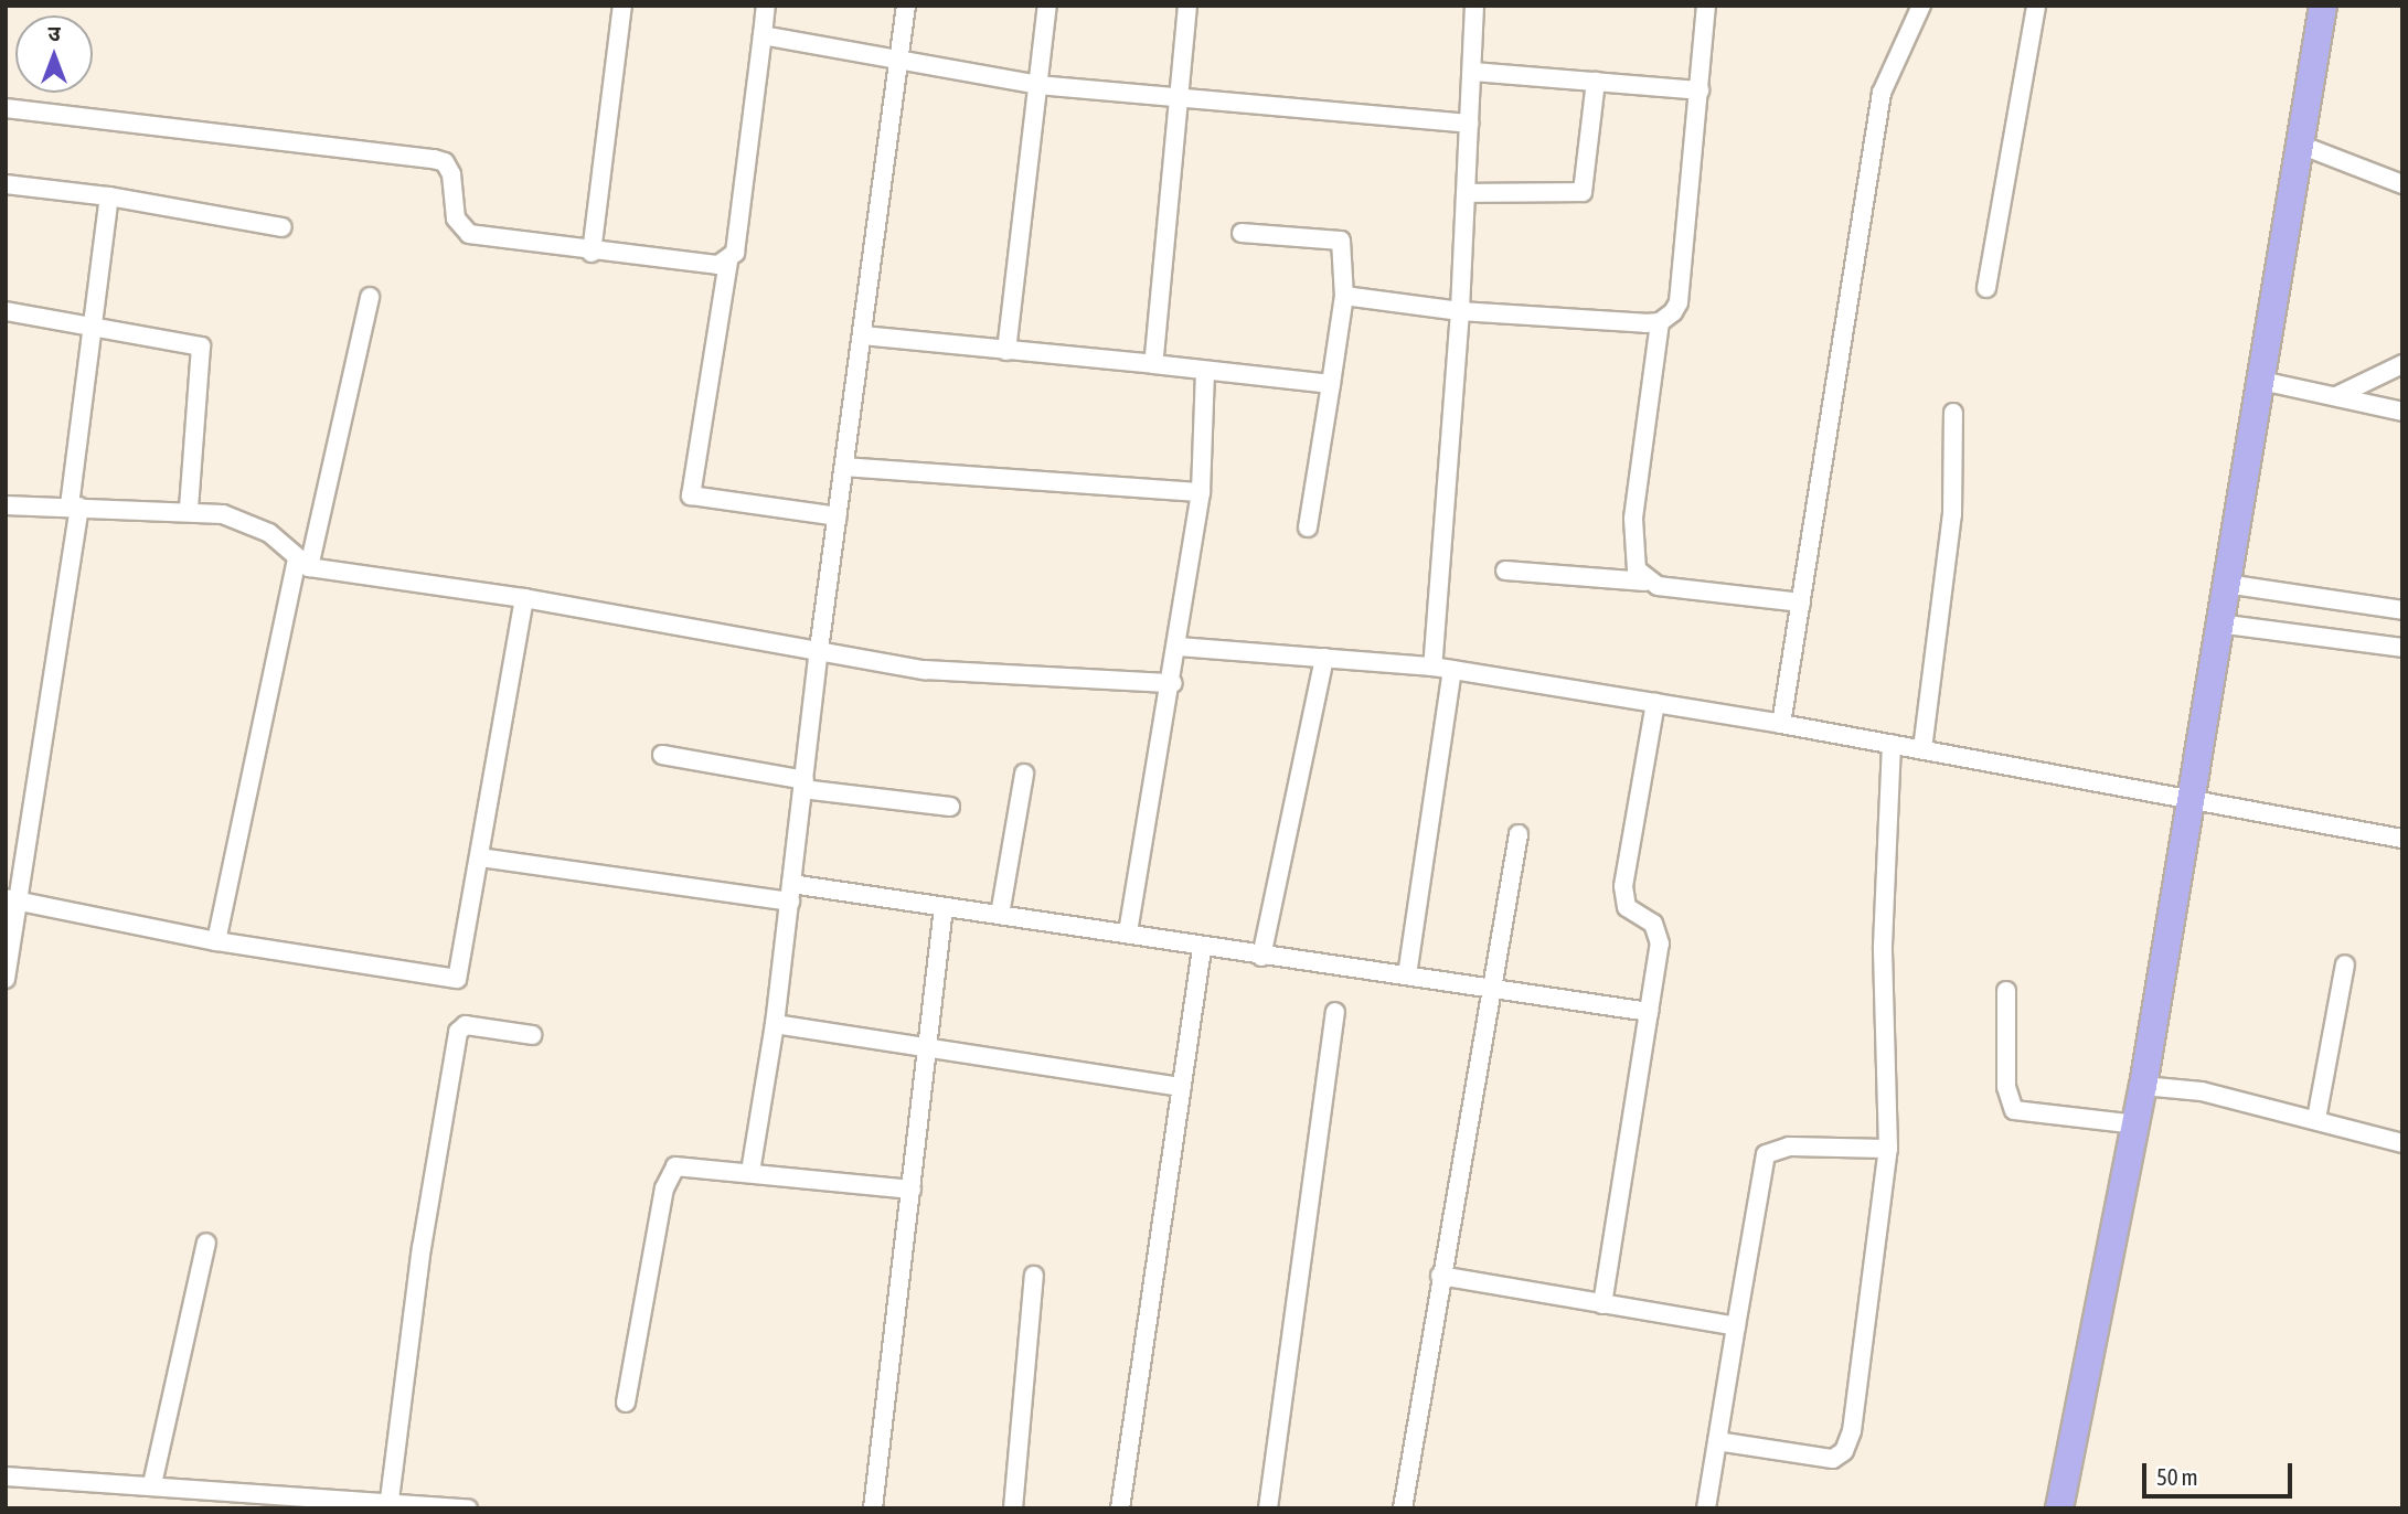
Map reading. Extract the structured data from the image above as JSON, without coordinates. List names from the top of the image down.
{
  "scale_bar": "50 m",
  "north": "top"
}
